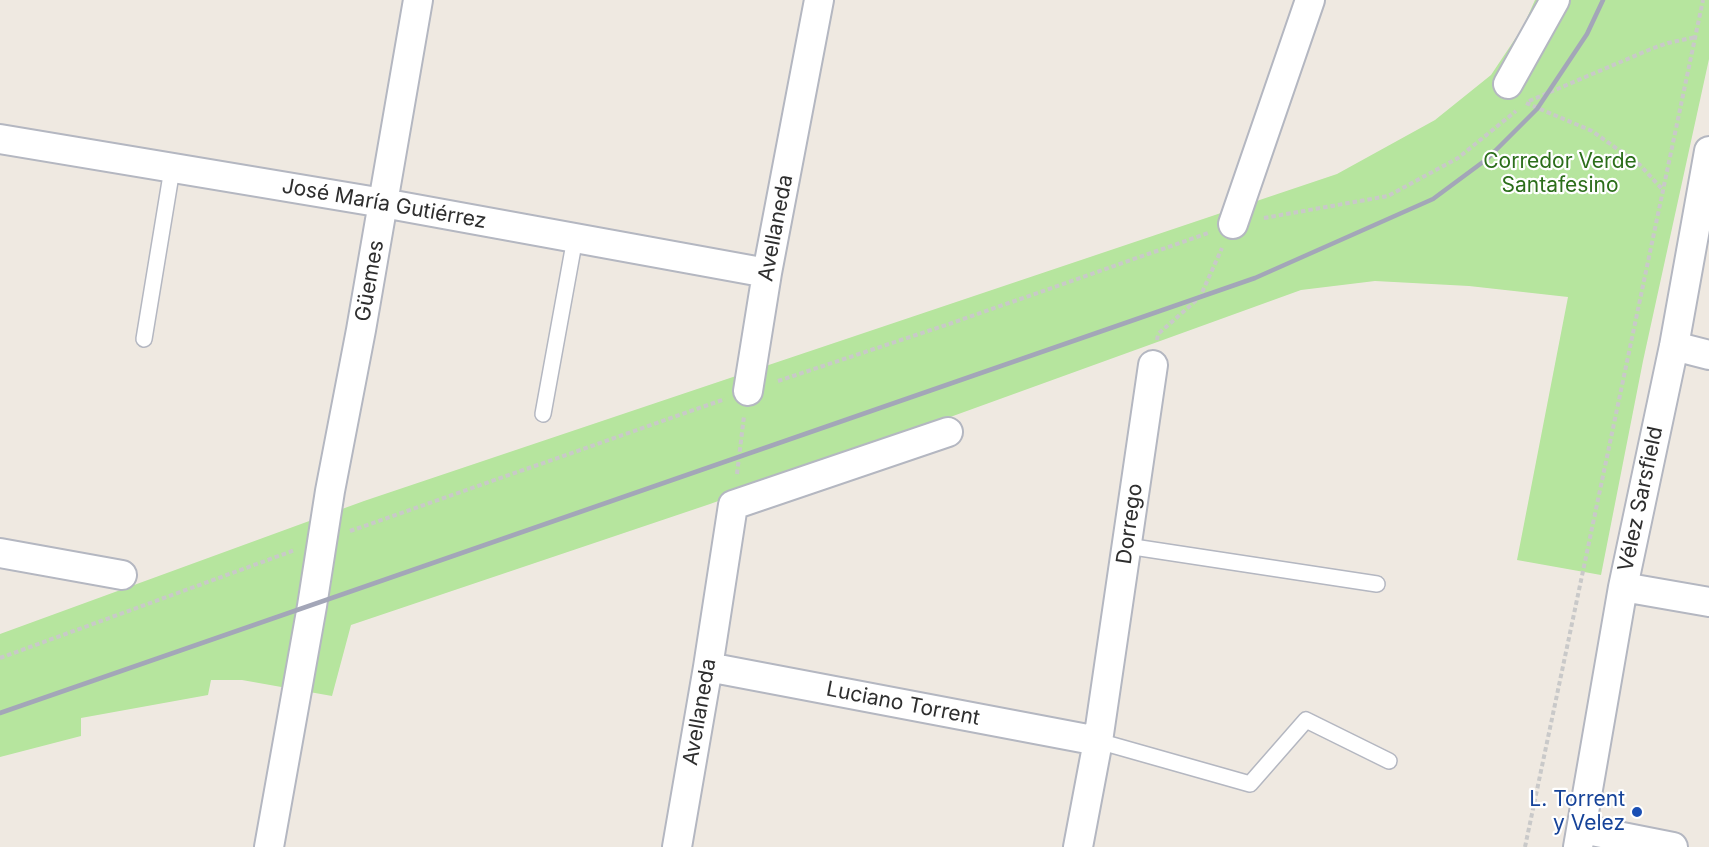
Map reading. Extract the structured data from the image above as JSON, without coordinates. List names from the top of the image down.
{
  "streets": {
    "street": [
      "José María Gutiérrez",
      "Avellaneda",
      "Güemes",
      "Vélez Sarsfield",
      "Dorrego",
      "Luciano Torrent"
    ]
  },
  "crossings": [
    ["José María Gutiérrez", "Avellaneda"],
    ["José María Gutiérrez", "Güemes"],
    ["Avellaneda", "Luciano Torrent"],
    ["Dorrego", "Luciano Torrent"]
  ],
  "parks": ["Corredor Verde Santafesino"],
  "places": ["L. Torrent y Velez"]
}
